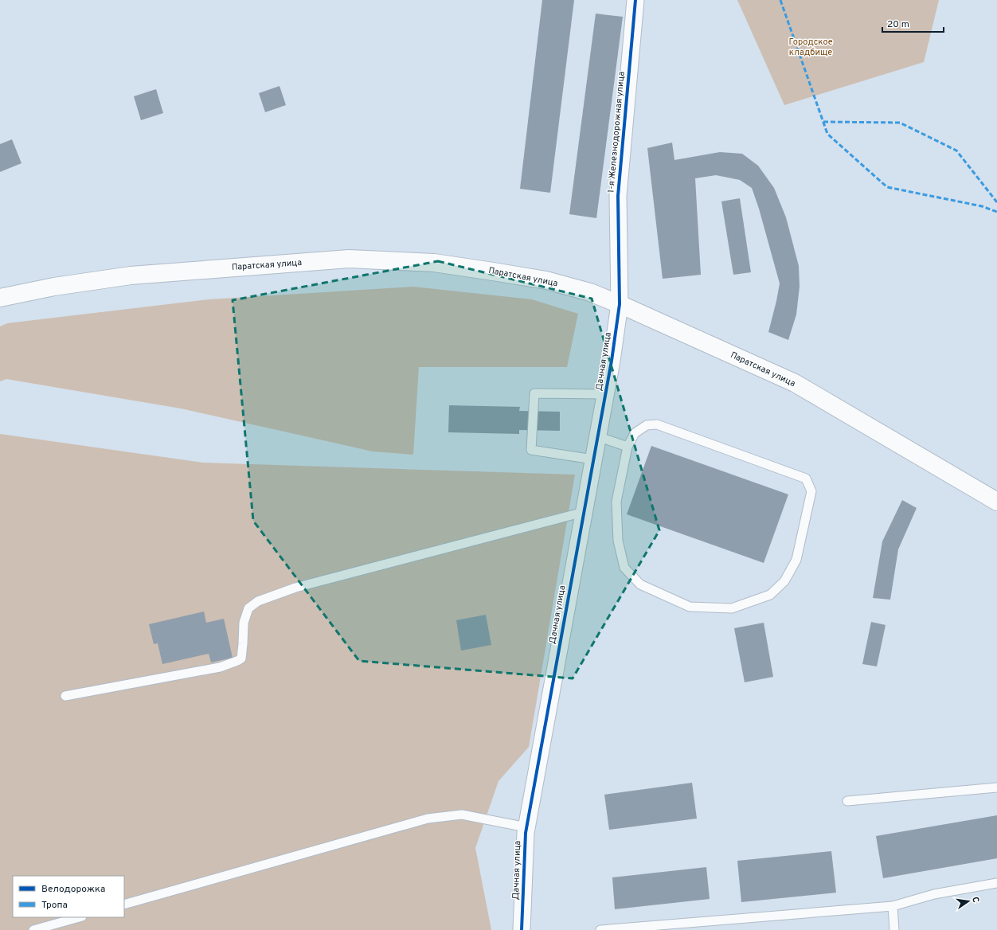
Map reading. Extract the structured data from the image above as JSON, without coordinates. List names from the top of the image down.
{
  "streets": {
    "main road": ["Паратская улица"],
    "street": ["1-я Железнодорожная улица", "Дачная улица"]
  },
  "crossings": [
    ["1-я Железнодорожная улица", "Паратская улица"],
    ["1-я Железнодорожная улица", "Дачная улица"],
    ["Паратская улица", "Дачная улица"]
  ],
  "parks": ["Городское кладбище"],
  "legend": ["Велодорожка", "Тропа"],
  "scale_bar": "20 m",
  "north": "right"
}
